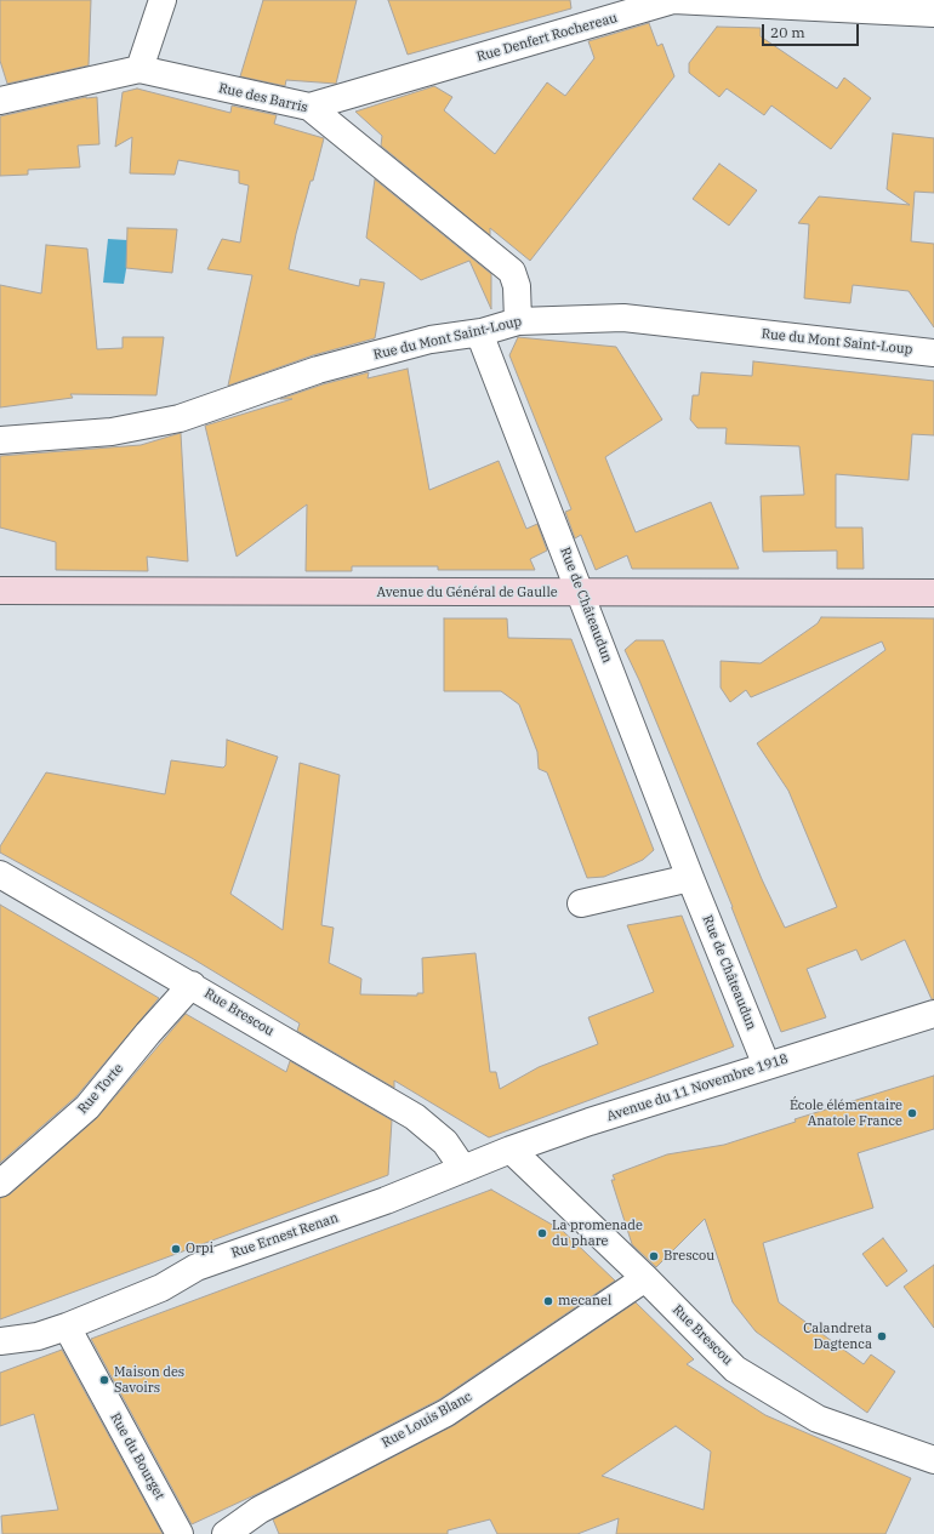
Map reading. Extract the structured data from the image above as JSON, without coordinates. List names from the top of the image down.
{
  "streets": {
    "main road": ["Avenue du Général de Gaulle"],
    "street": [
      "Rue Denfert Rochereau",
      "Rue des Barris",
      "Rue du Mont Saint-Loup",
      "Rue de Châteaudun",
      "Rue Brescou",
      "Avenue du 11 Novembre 1918",
      "Rue Torte",
      "Rue Ernest Renan",
      "Rue Louis Blanc",
      "Rue du Bourget"
    ]
  },
  "crossings": [
    ["Rue Denfert Rochereau", "Rue des Barris"],
    ["Rue des Barris", "Rue du Mont Saint-Loup"],
    ["Rue du Mont Saint-Loup", "Rue de Châteaudun"],
    ["Avenue du Général de Gaulle", "Rue de Châteaudun"],
    ["Rue de Châteaudun", "Avenue du 11 Novembre 1918"],
    ["Rue Brescou", "Avenue du 11 Novembre 1918"],
    ["Rue Brescou", "Rue Torte"],
    ["Rue Brescou", "Rue Ernest Renan"],
    ["Rue Brescou", "Rue Louis Blanc"],
    ["Avenue du 11 Novembre 1918", "Rue Ernest Renan"],
    ["Rue Ernest Renan", "Rue du Bourget"]
  ],
  "places": [
    "École élémentaire Anatole France",
    "La promenade du phare",
    "Orpi",
    "Brescou",
    "mecanel",
    "Calandreta Dagtenca",
    "Maison des Savoirs"
  ],
  "scale_bar": "20 m"
}
